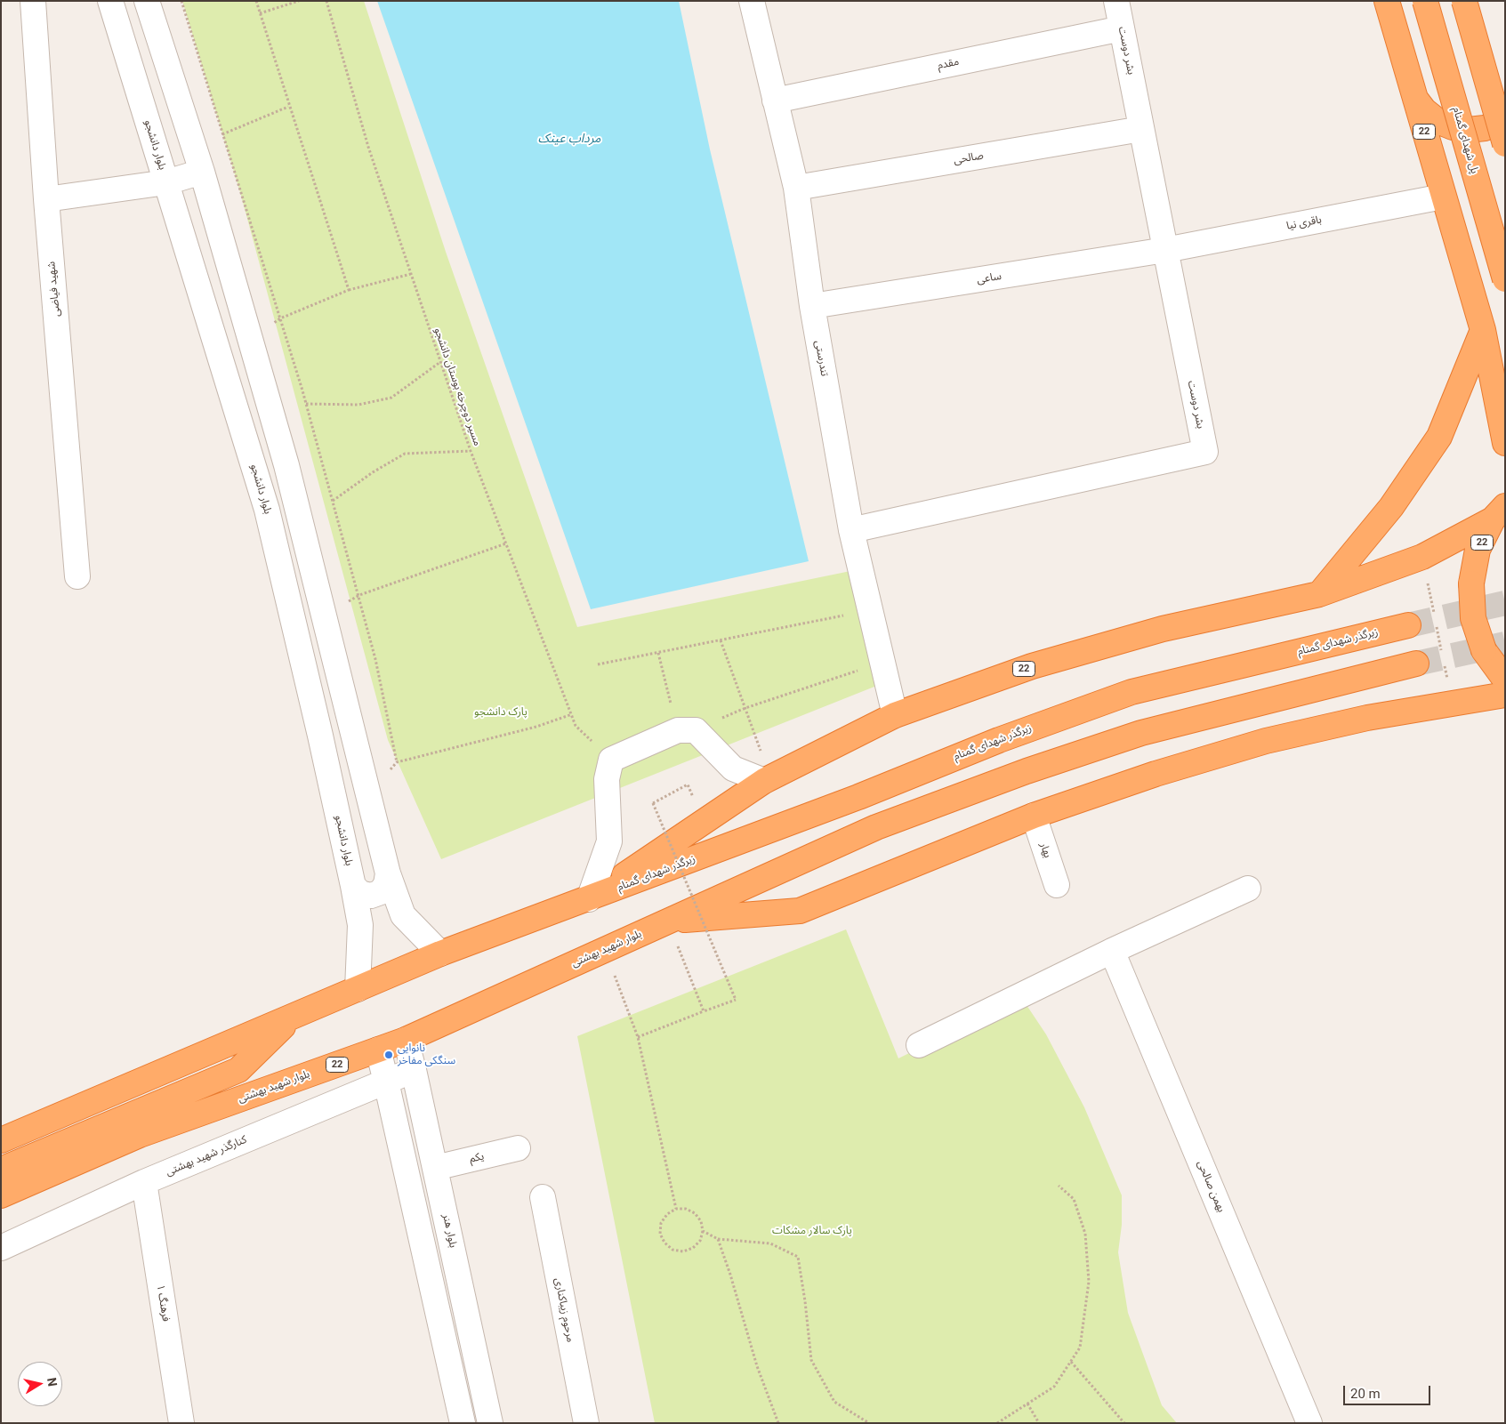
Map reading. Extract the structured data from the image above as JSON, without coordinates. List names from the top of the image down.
{
  "streets": {
    "highway": [
      "22",
      "پل شهدای گمنام",
      "زیرگذر شهدای گمنام",
      "بلوار شهید بهشتی"
    ],
    "street": [
      "بشر دوست",
      "مقدم",
      "بلوار دانشجو",
      "صالحی",
      "باقری نیا",
      "ساعی",
      "شهید فیاضی",
      "تندرستی",
      "بهار",
      "کنارگذر شهید بهشتی",
      "یکم",
      "بهمن صالحی",
      "بلوار هنر",
      "فرهنگ ۱",
      "مرحوم زیباکناری"
    ],
    "path": ["مسیر دوچرخه بوستان دانشجو"]
  },
  "crossings": [
    ["بشر دوست", "مقدم"],
    ["بشر دوست", "صالحی"],
    ["بشر دوست", "باقری نیا"],
    ["بشر دوست", "ساعی"],
    ["بشر دوست", "تندرستی"],
    ["مقدم", "تندرستی"],
    ["22", "بلوار دانشجو"],
    ["22", "باقری نیا"],
    ["22", "تندرستی"],
    ["22", "زیرگذر شهدای گمنام"],
    ["22", "بهار"],
    ["22", "بلوار شهید بهشتی"],
    ["صالحی", "تندرستی"],
    ["باقری نیا", "ساعی"],
    ["ساعی", "تندرستی"],
    ["بلوار شهید بهشتی", "بلوار هنر"],
    ["کنارگذر شهید بهشتی", "بلوار هنر"],
    ["کنارگذر شهید بهشتی", "فرهنگ ۱"],
    ["یکم", "بلوار هنر"]
  ],
  "water": ["مرداب عینک"],
  "parks": ["پارک دانشجو", "پارک سالار مشکات"],
  "places": ["نانوایی سنگکی مفاخر"],
  "scale_bar": "20 m",
  "north": "right"
}
